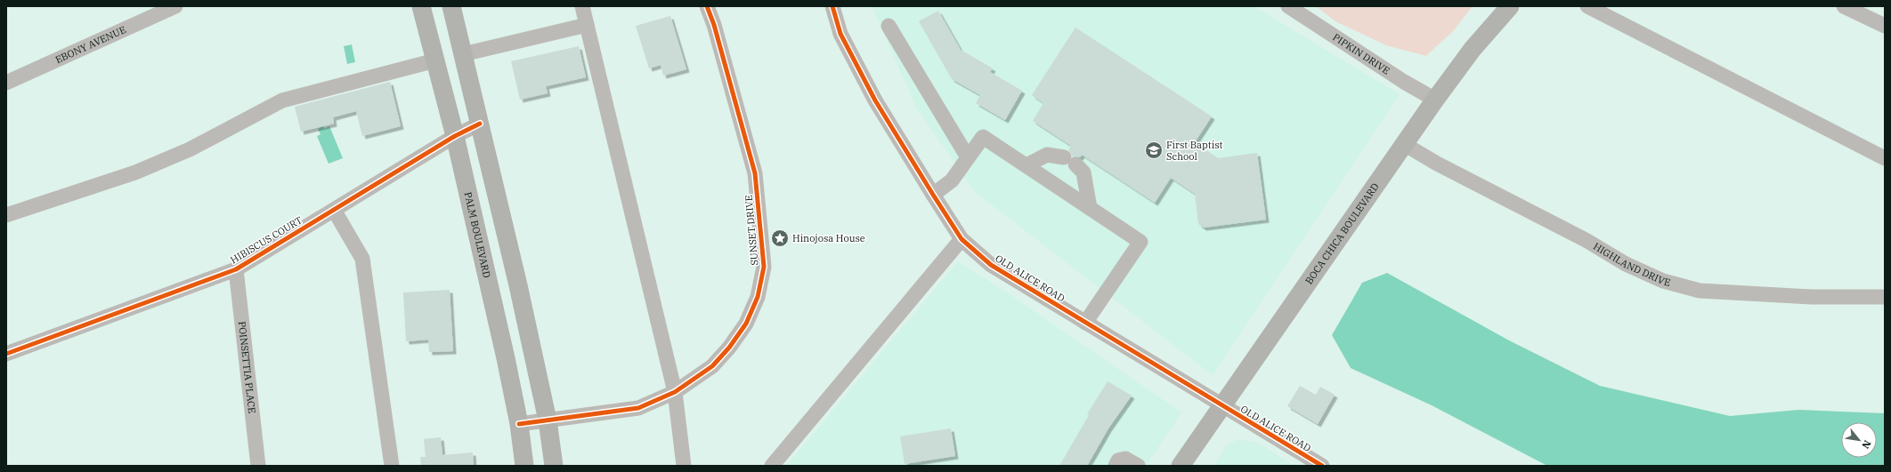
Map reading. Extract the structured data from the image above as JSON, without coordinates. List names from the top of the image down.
{
  "streets": {
    "main road": ["BOCA CHICA BOULEVARD", "PALM BOULEVARD"],
    "street": [
      "EBONY AVENUE",
      "PIPKIN DRIVE",
      "SUNSET DRIVE",
      "HIBISCUS COURT",
      "HIGHLAND DRIVE",
      "OLD ALICE ROAD",
      "POINSETTIA PLACE"
    ]
  },
  "crossings": [
    ["PIPKIN DRIVE", "BOCA CHICA BOULEVARD"],
    ["SUNSET DRIVE", "PALM BOULEVARD"],
    ["BOCA CHICA BOULEVARD", "HIGHLAND DRIVE"],
    ["BOCA CHICA BOULEVARD", "OLD ALICE ROAD"],
    ["PALM BOULEVARD", "HIBISCUS COURT"],
    ["HIBISCUS COURT", "POINSETTIA PLACE"]
  ],
  "places": {
    "school or university": ["First Baptist School"],
    "place": ["Hinojosa House"]
  },
  "north": "bottom right"
}
